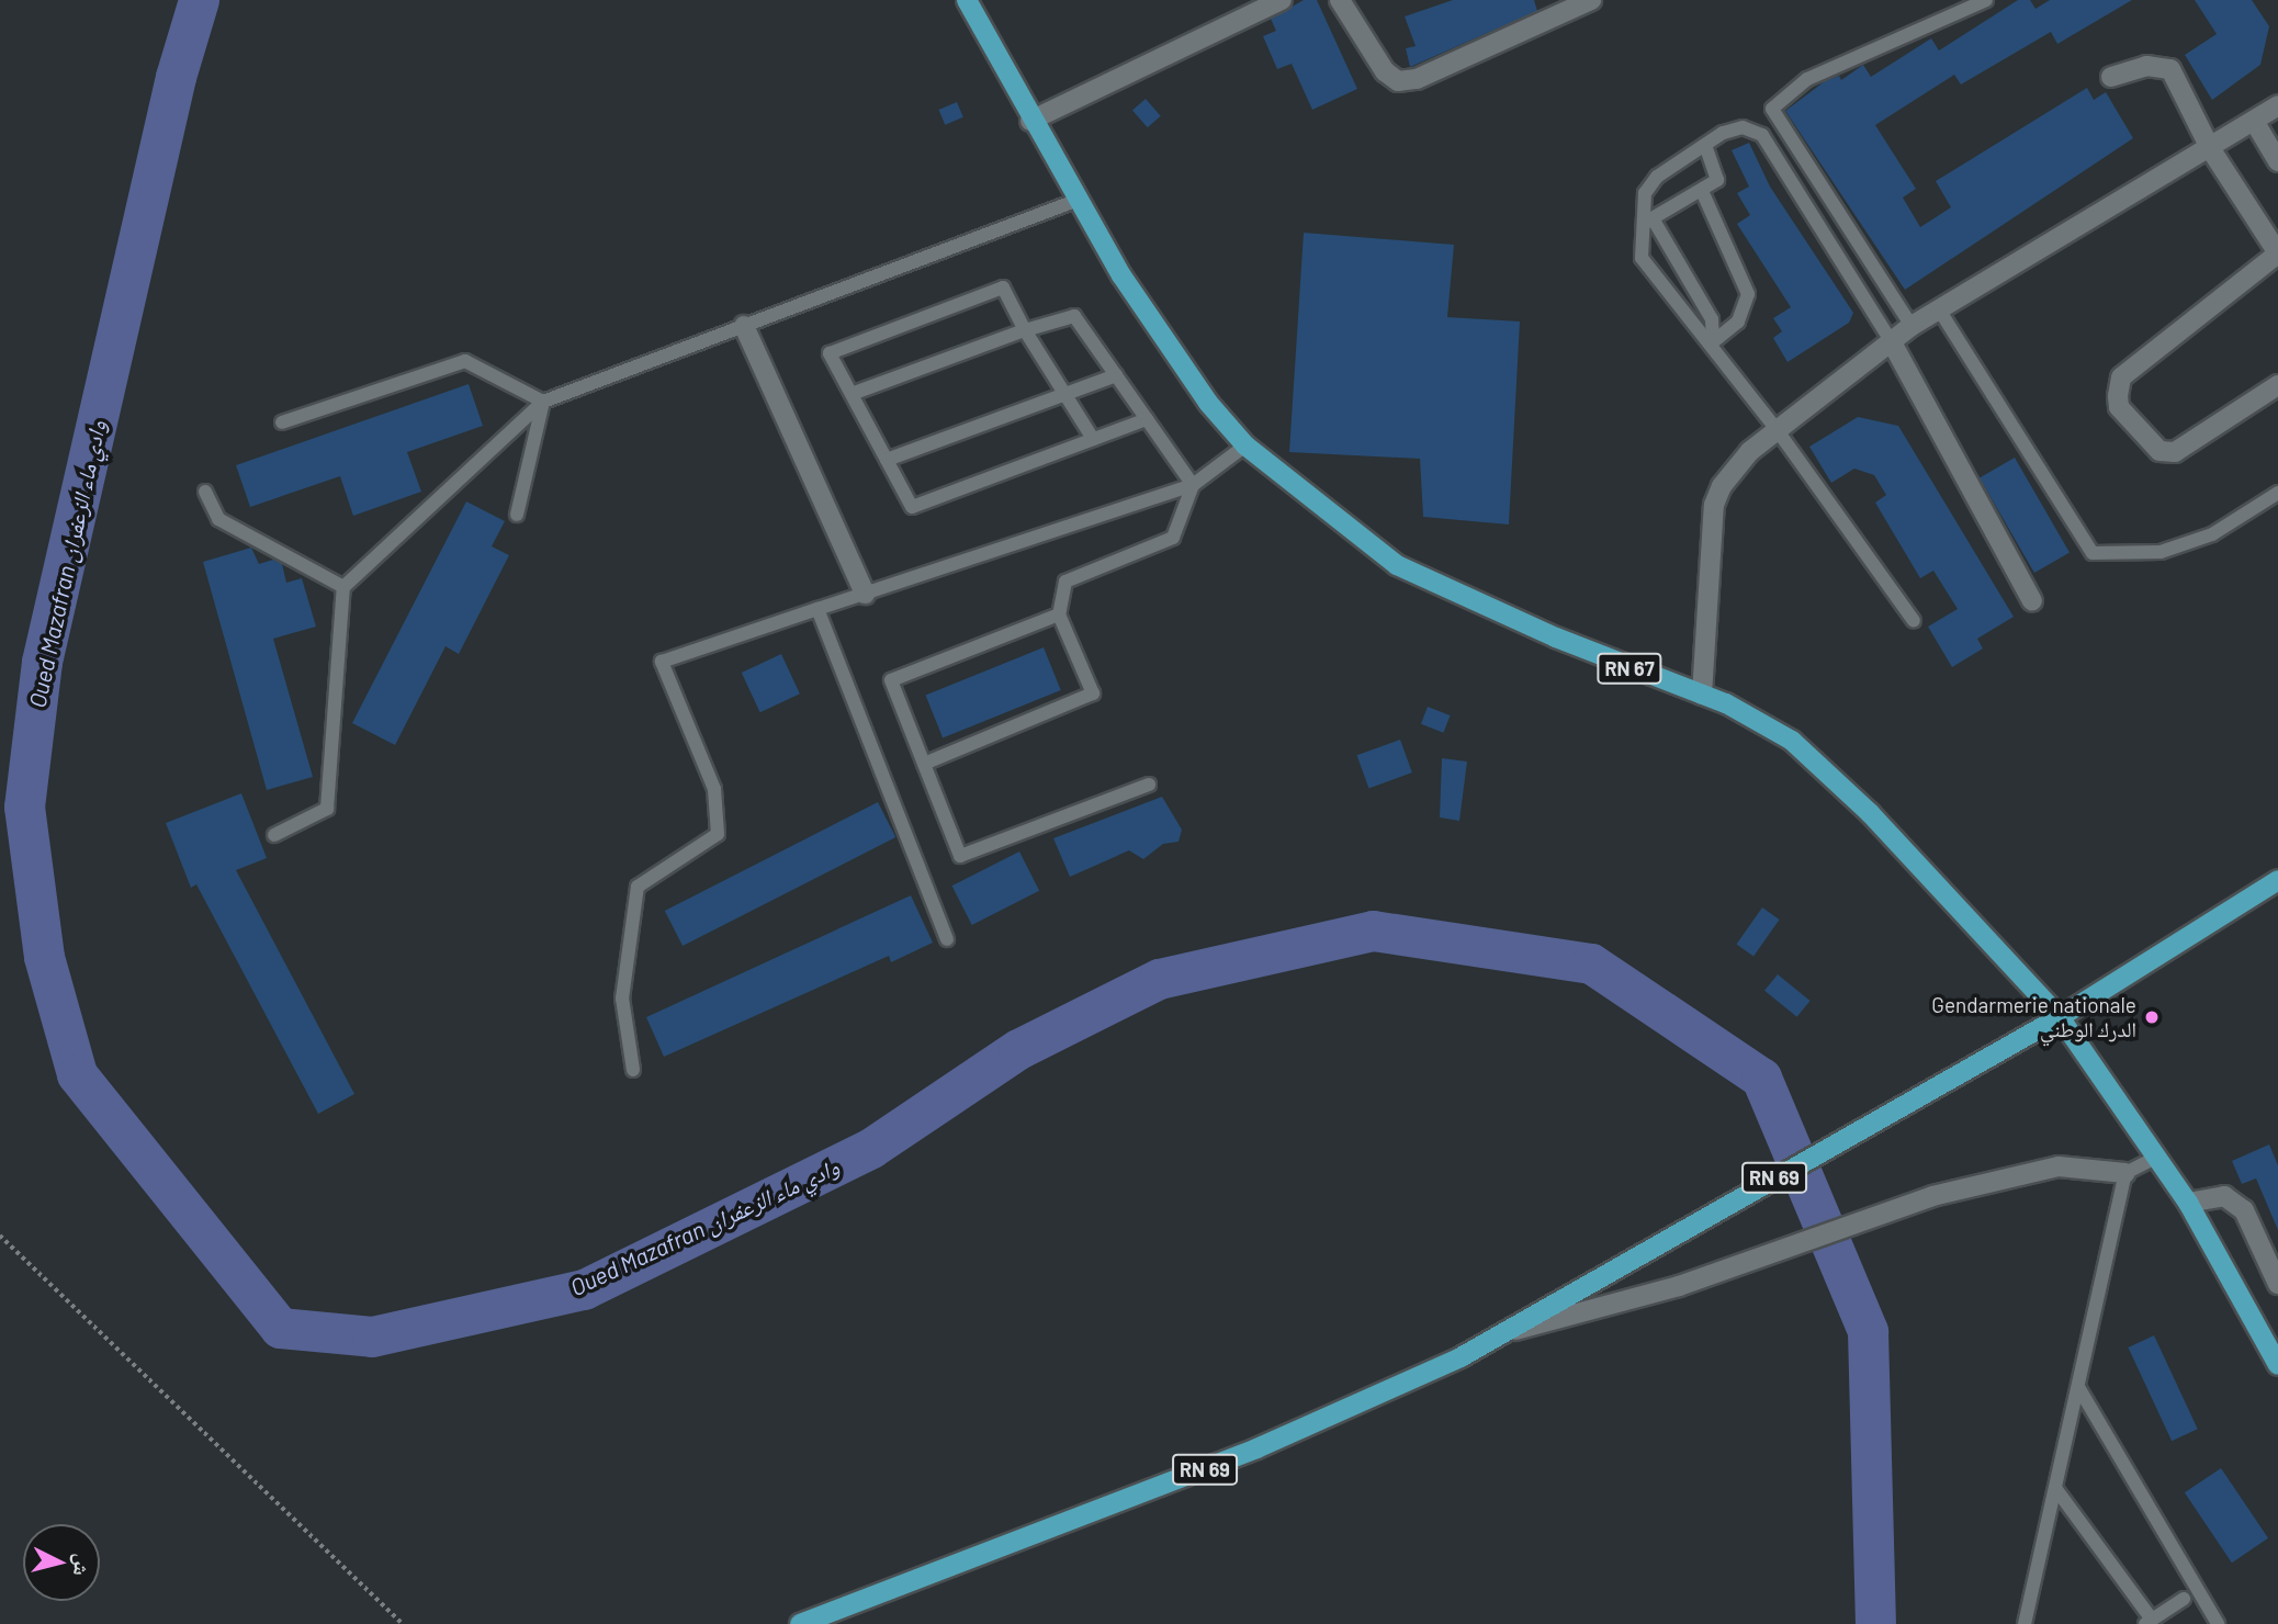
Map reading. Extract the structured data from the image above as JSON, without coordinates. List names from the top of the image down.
{
  "streets": {
    "main road": ["RN 67", "RN 69"]
  },
  "crossings": [
    ["RN 67", "RN 69"]
  ],
  "water": ["Oued Mazafran وادي ماء الزعفران"],
  "places": ["Gendarmerie nationale الدرك الوطني"],
  "north": "right"
}
